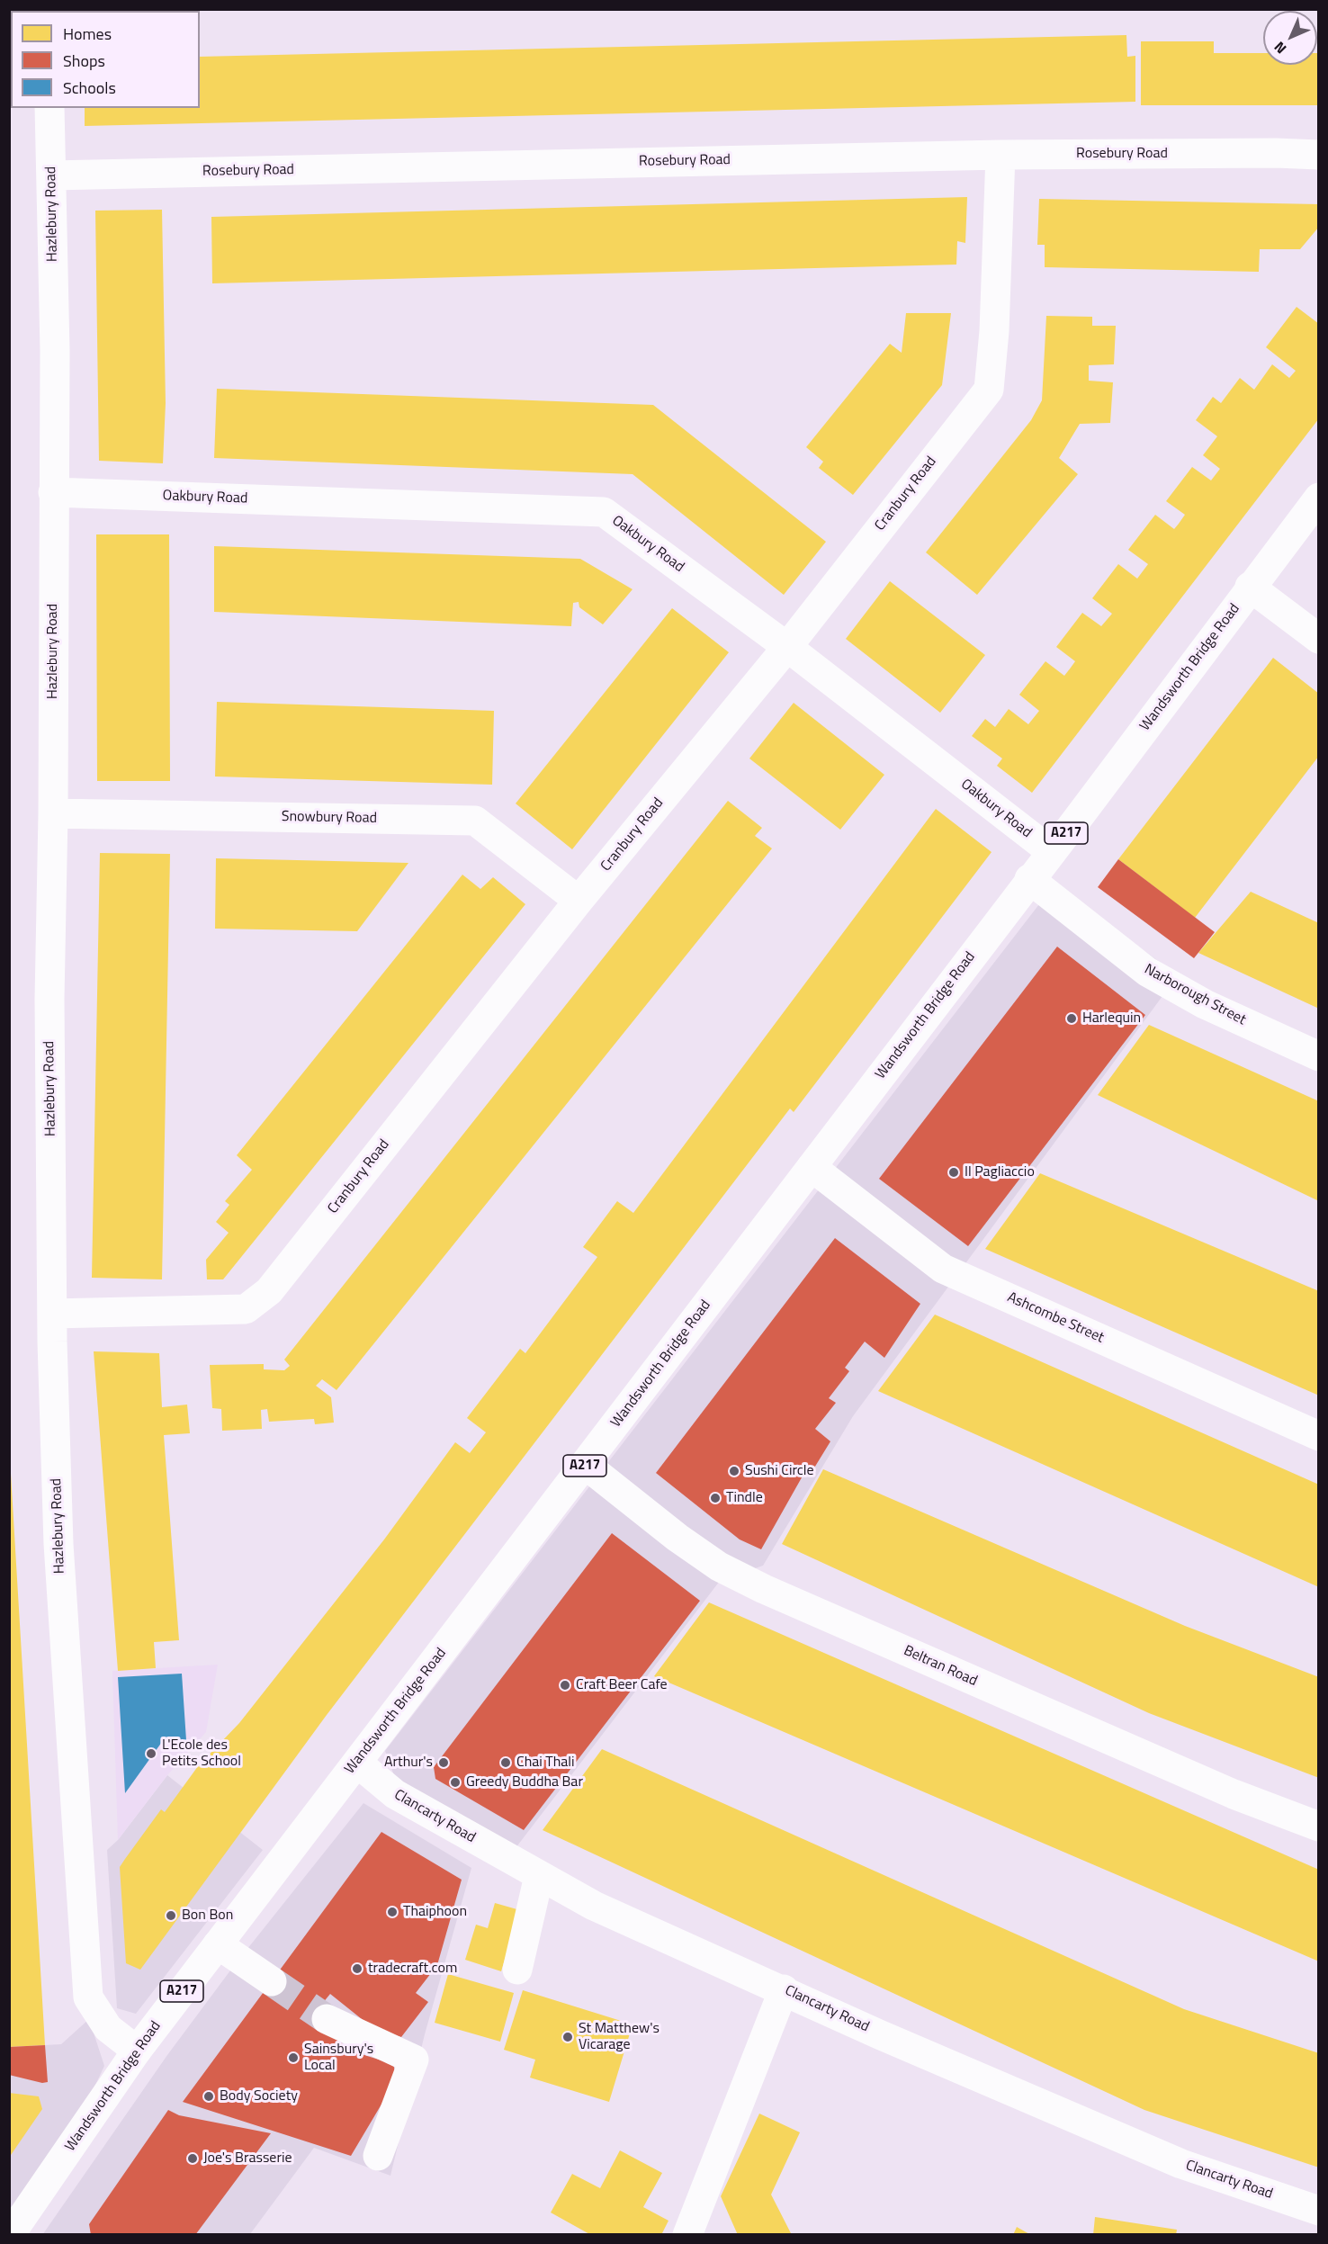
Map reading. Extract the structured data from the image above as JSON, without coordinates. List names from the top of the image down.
{
  "streets": {
    "street": [
      "Rosebury Road",
      "Hazlebury Road",
      "Cranbury Road",
      "Oakbury Road",
      "Wandsworth Bridge Road",
      "Snowbury Road",
      "A217",
      "Narborough Street",
      "Ashcombe Street",
      "Beltran Road",
      "Clancarty Road"
    ]
  },
  "crossings": [
    ["Rosebury Road", "Hazlebury Road"],
    ["Rosebury Road", "Cranbury Road"],
    ["Hazlebury Road", "Cranbury Road"],
    ["Hazlebury Road", "Oakbury Road"],
    ["Hazlebury Road", "Wandsworth Bridge Road"],
    ["Hazlebury Road", "Snowbury Road"],
    ["Cranbury Road", "Oakbury Road"],
    ["Cranbury Road", "Snowbury Road"],
    ["Oakbury Road", "Wandsworth Bridge Road"],
    ["Wandsworth Bridge Road", "Narborough Street"],
    ["Wandsworth Bridge Road", "Ashcombe Street"],
    ["Wandsworth Bridge Road", "Beltran Road"],
    ["Wandsworth Bridge Road", "Clancarty Road"]
  ],
  "places": [
    "Harlequin",
    "Il Pagliaccio",
    "Sushi Circle",
    "Tindle",
    "Craft Beer Cafe",
    "L'Ecole des Petits School",
    "Arthur's",
    "Chai Thali",
    "Greedy Buddha Bar",
    "Thaiphoon",
    "Bon Bon",
    "tradecraft.com",
    "St Matthew's Vicarage",
    "Sainsbury's Local",
    "Body Society",
    "Joe's Brasserie"
  ],
  "legend": ["Homes", "Shops", "Schools"],
  "north": "bottom left"
}
